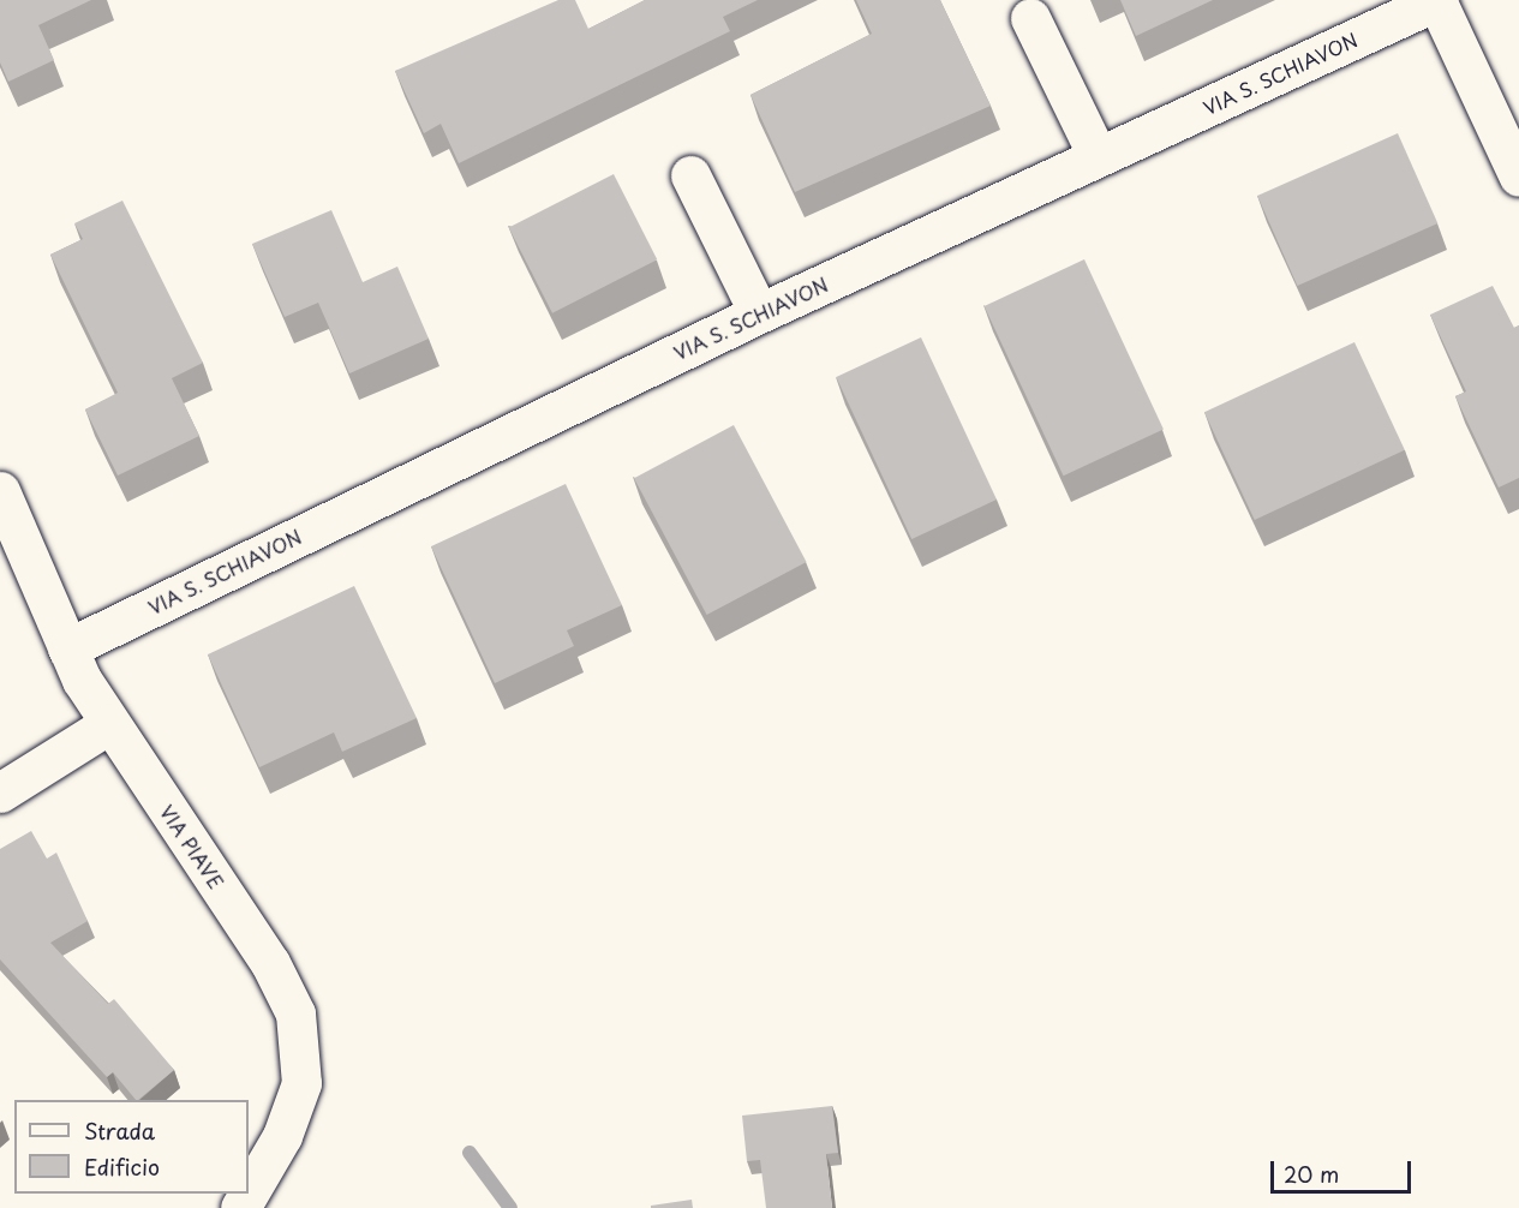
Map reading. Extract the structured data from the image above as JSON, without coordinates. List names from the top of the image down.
{
  "streets": {
    "street": ["VIA S. SCHIAVON", "VIA PIAVE"]
  },
  "crossings": [
    ["VIA S. SCHIAVON", "VIA PIAVE"]
  ],
  "legend": ["Strada", "Edificio"],
  "scale_bar": "20 m"
}
